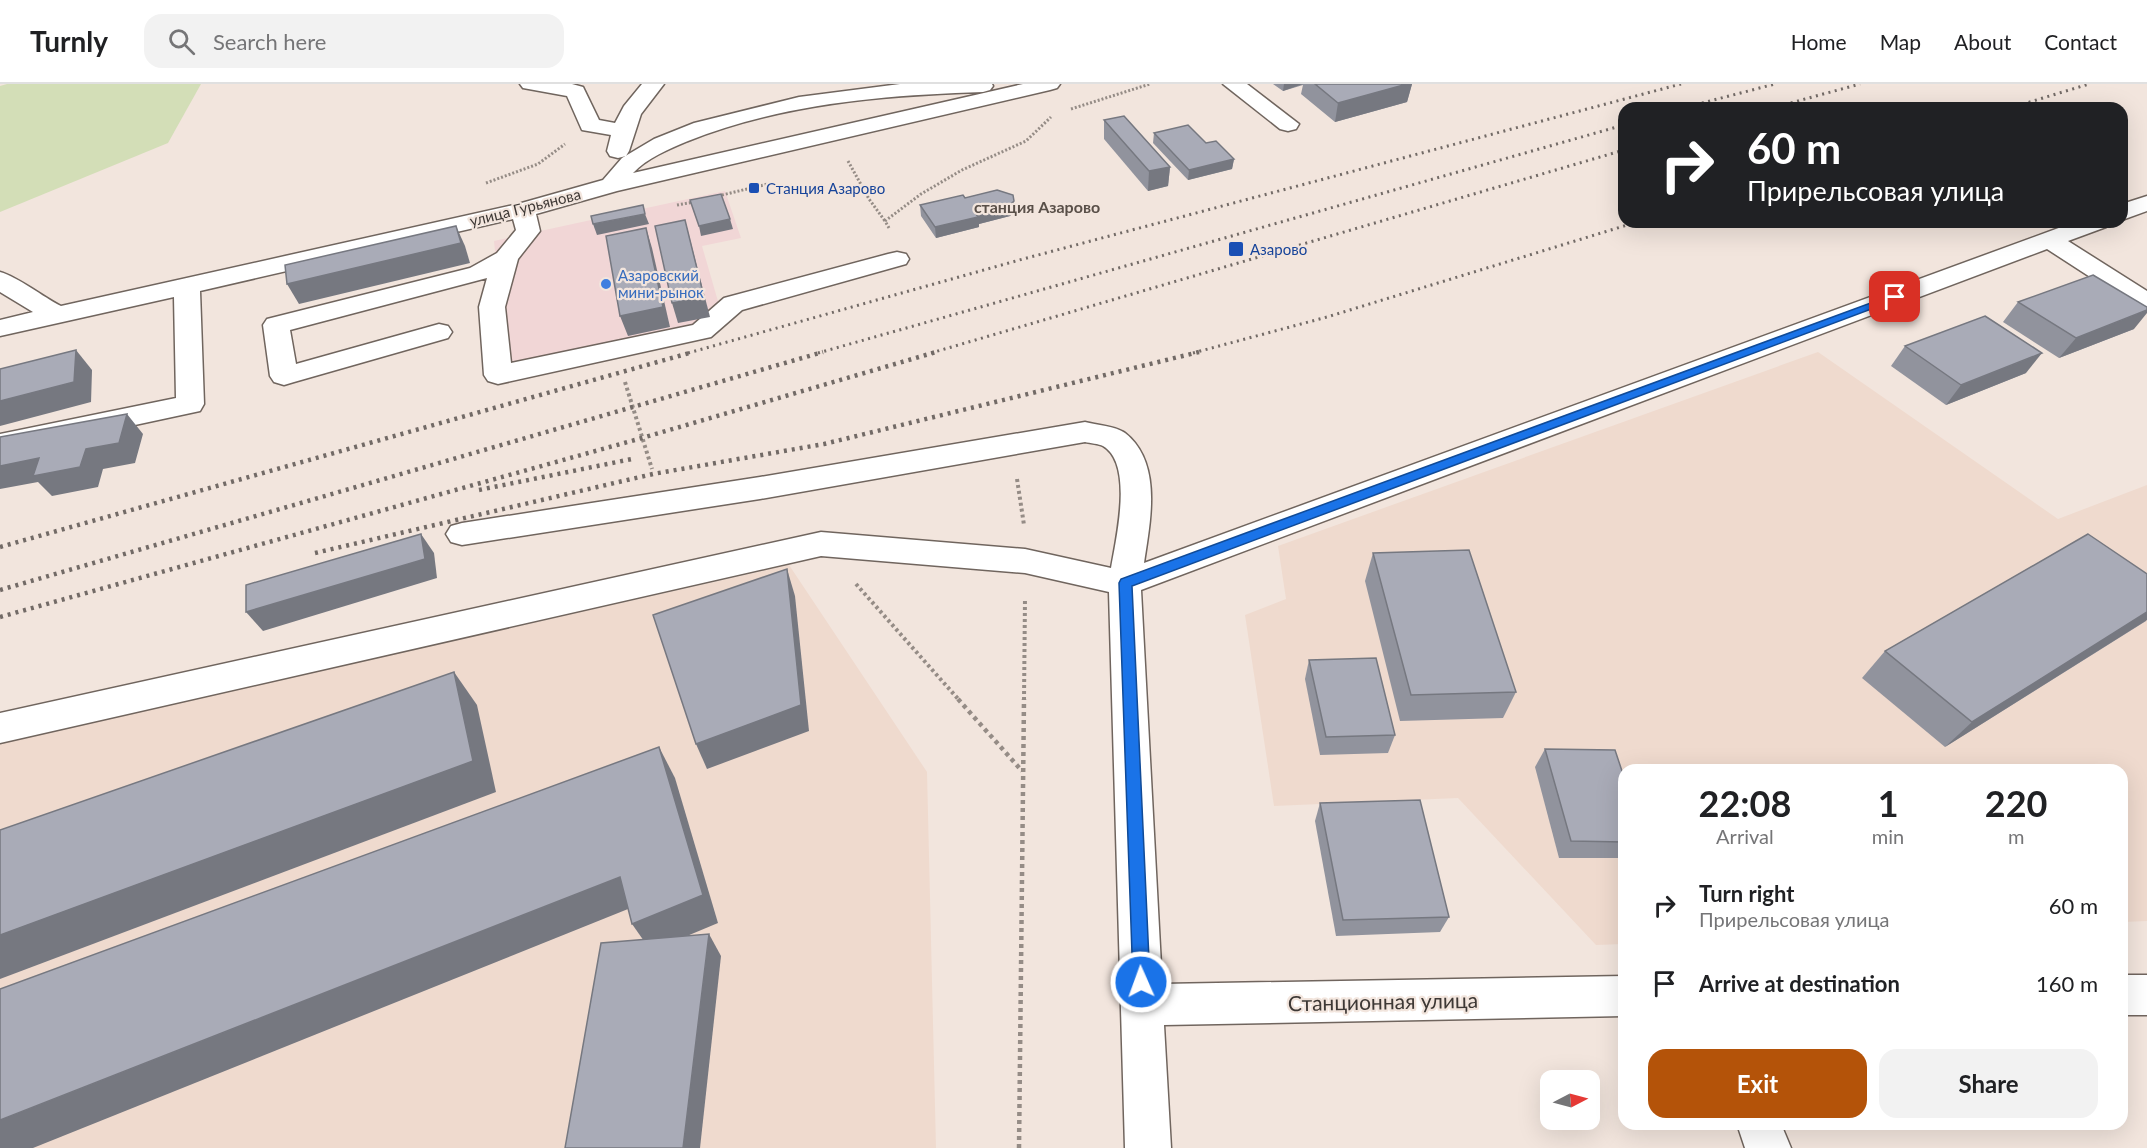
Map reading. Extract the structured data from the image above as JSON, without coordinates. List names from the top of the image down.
{
  "streets": {
    "street": ["улица Гурьянова", "Станционная улица"]
  },
  "districts": ["станция Азарово"],
  "places": {
    "transit": ["Станция Азарово", "Азарово"],
    "other": ["Азаровский мини-рынок"]
  },
  "north": "right",
  "page": {
    "header": "Turnly",
    "search": "Search here",
    "nav": [
      "Home",
      "Map",
      "About",
      "Contact"
    ],
    "turn": ["60 m", "Прирельсовая улица"],
    "eta": [
      "22:08",
      "Arrival",
      "1",
      "min",
      "220",
      "m"
    ],
    "list": [
      {
        "name": "Turn right",
        "note": "Прирельсовая улица",
        "value": "60 m"
      },
      {
        "name": "Arrive at destination",
        "value": "160 m"
      }
    ],
    "buttons": ["Exit", "Share"]
  }
}
